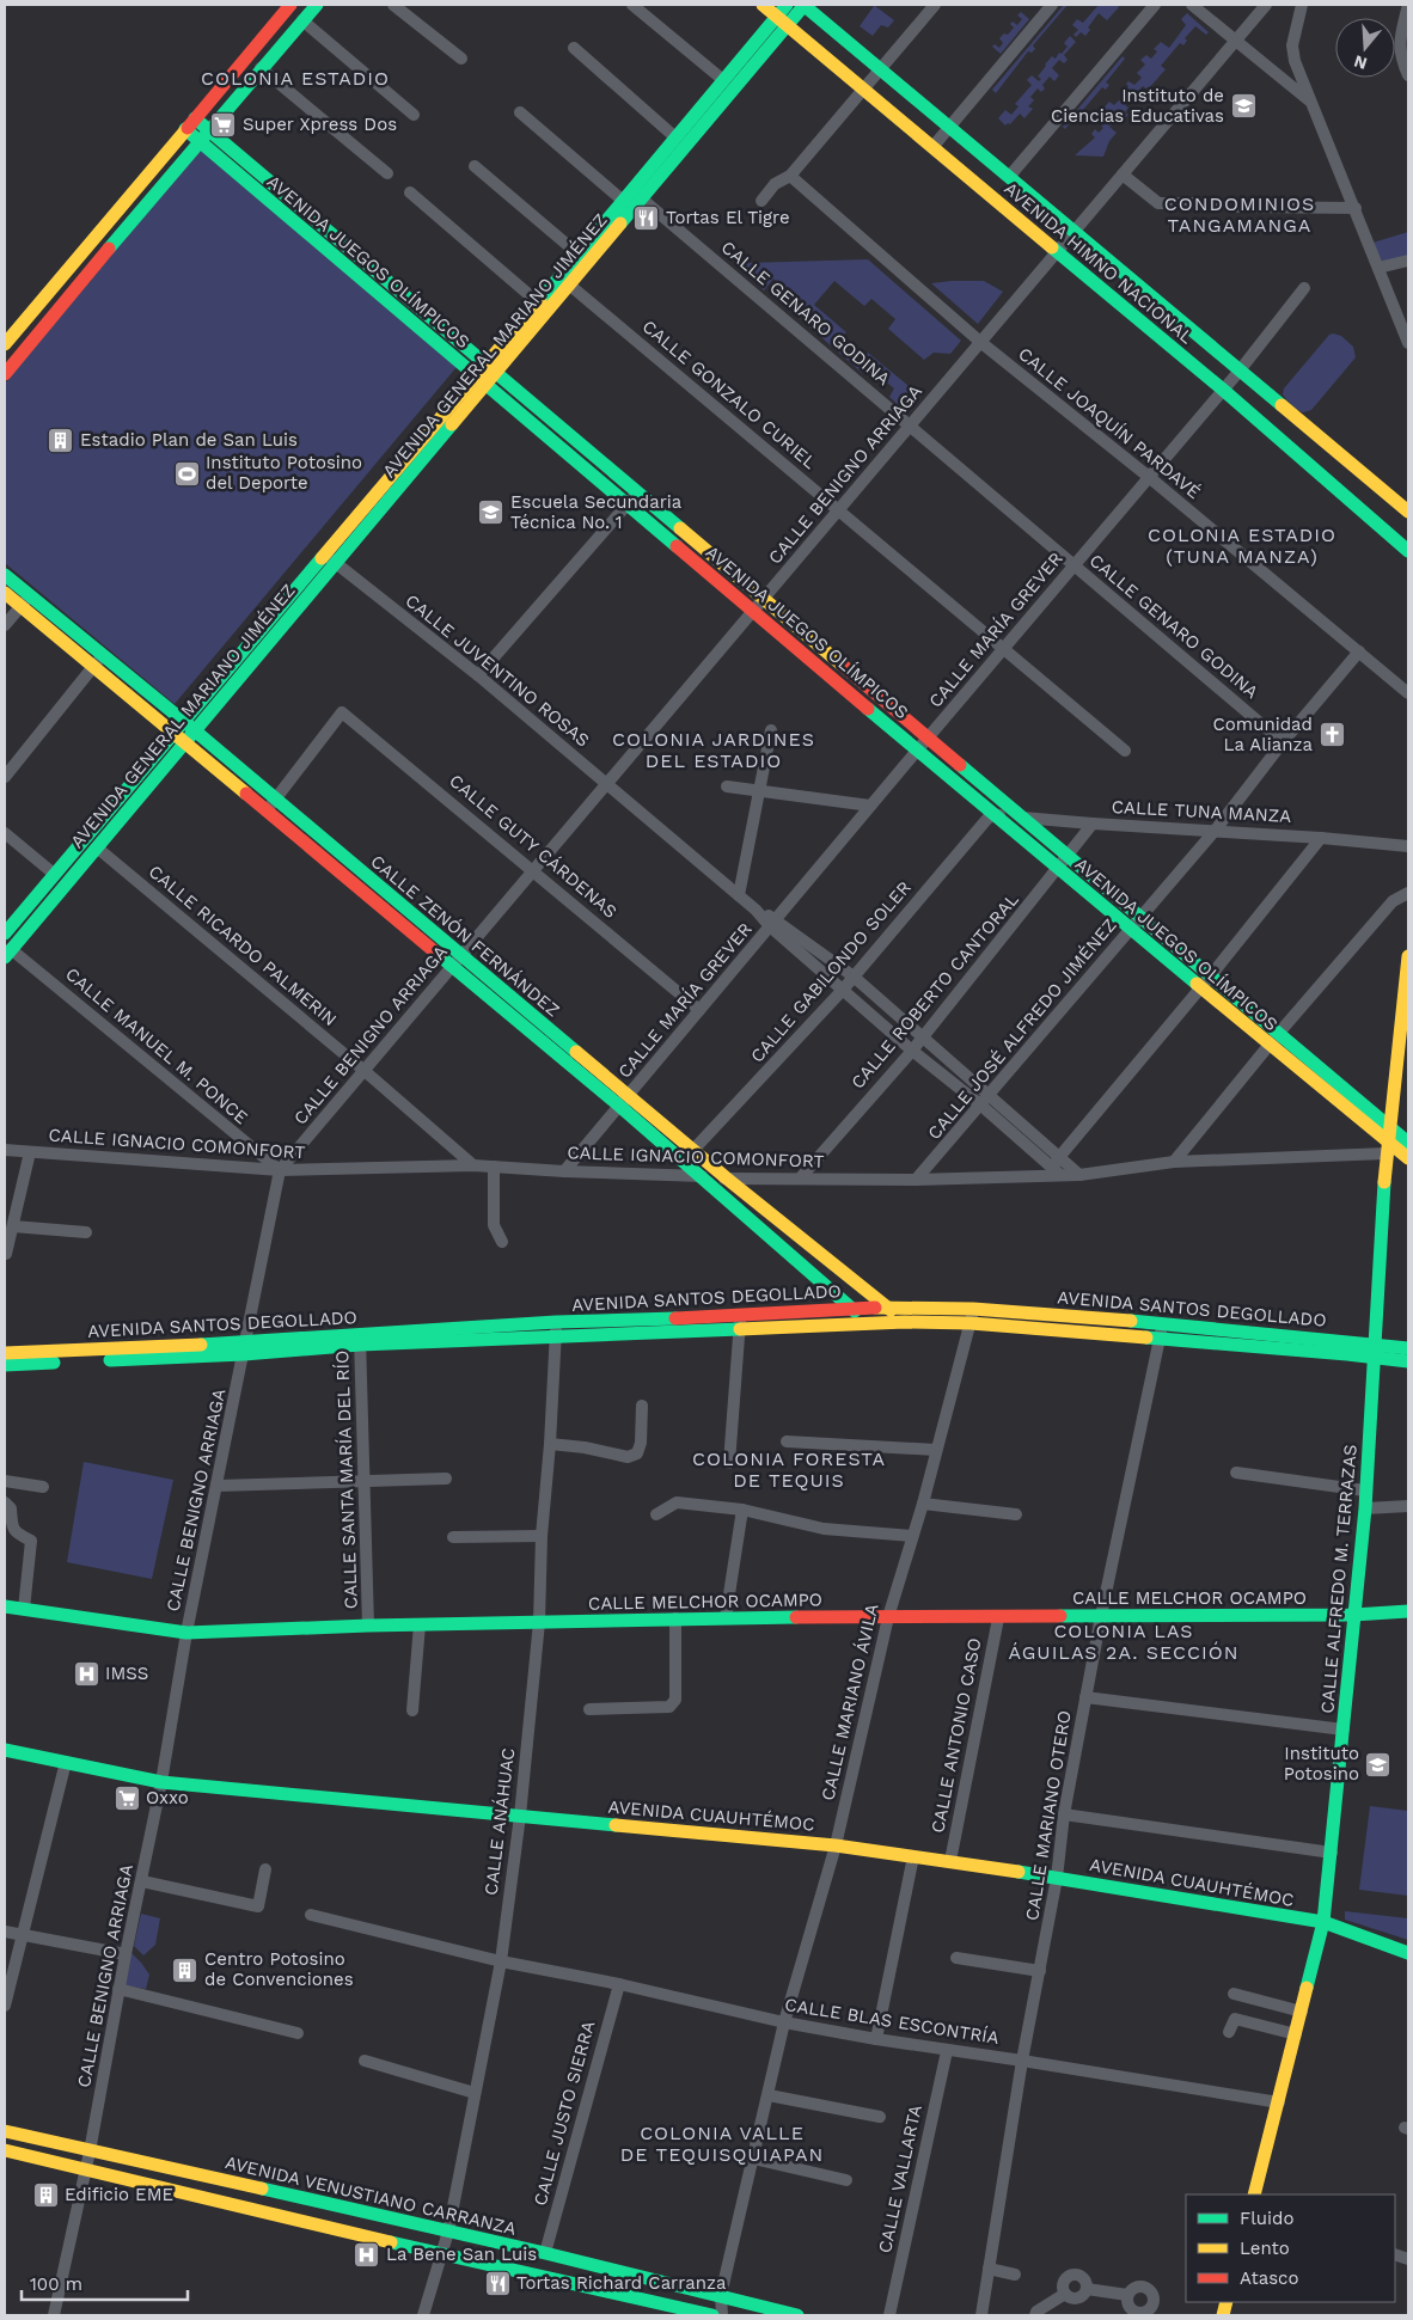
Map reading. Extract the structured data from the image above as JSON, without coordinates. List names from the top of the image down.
{
  "streets": {
    "street": [
      "AVENIDA JUEGOS OLÍMPICOS",
      "AVENIDA HIMNO NACIONAL",
      "CALLE GENARO GODINA",
      "AVENIDA GENERAL MARIANO JIMÉNEZ",
      "CALLE GONZALO CURIEL",
      "CALLE JOAQUÍN PARDAVÉ",
      "CALLE BENIGNO ARRIAGA",
      "CALLE MARÍA GREVER",
      "CALLE JUVENTINO ROSAS",
      "CALLE TUNA MANZA",
      "CALLE GUTY CÁRDENAS",
      "CALLE ZENÓN FERNÁNDEZ",
      "CALLE RICARDO PALMERIN",
      "CALLE GABILONDO SOLER",
      "CALLE ROBERTO CANTORAL",
      "CALLE JOSÉ ALFREDO JIMÉNEZ",
      "CALLE MANUEL M. PONCE",
      "CALLE IGNACIO COMONFORT",
      "AVENIDA SANTOS DEGOLLADO",
      "CALLE SANTA MARÍA DEL RÍO",
      "CALLE ALFREDO M. TERRAZAS",
      "CALLE MELCHOR OCAMPO",
      "CALLE MARIANO ÁVILA",
      "CALLE ANTONIO CASO",
      "AVENIDA CUAUHTÉMOC",
      "CALLE MARIANO OTERO",
      "CALLE ANÁHUAC",
      "CALLE BLAS ESCONTRÍA",
      "CALLE JUSTO SIERRA",
      "CALLE VALLARTA",
      "AVENIDA VENUSTIANO CARRANZA"
    ]
  },
  "crossings": [
    ["AVENIDA JUEGOS OLÍMPICOS", "AVENIDA GENERAL MARIANO JIMÉNEZ"],
    ["AVENIDA JUEGOS OLÍMPICOS", "CALLE BENIGNO ARRIAGA"],
    ["AVENIDA JUEGOS OLÍMPICOS", "CALLE MARÍA GREVER"],
    ["AVENIDA JUEGOS OLÍMPICOS", "CALLE TUNA MANZA"],
    ["AVENIDA JUEGOS OLÍMPICOS", "CALLE GABILONDO SOLER"],
    ["AVENIDA JUEGOS OLÍMPICOS", "CALLE ROBERTO CANTORAL"],
    ["AVENIDA JUEGOS OLÍMPICOS", "CALLE JOSÉ ALFREDO JIMÉNEZ"],
    ["AVENIDA JUEGOS OLÍMPICOS", "CALLE IGNACIO COMONFORT"],
    ["AVENIDA JUEGOS OLÍMPICOS", "CALLE ALFREDO M. TERRAZAS"],
    ["AVENIDA HIMNO NACIONAL", "AVENIDA GENERAL MARIANO JIMÉNEZ"],
    ["AVENIDA HIMNO NACIONAL", "CALLE BENIGNO ARRIAGA"],
    ["AVENIDA HIMNO NACIONAL", "CALLE MARÍA GREVER"],
    ["CALLE GENARO GODINA", "AVENIDA GENERAL MARIANO JIMÉNEZ"],
    ["CALLE GENARO GODINA", "CALLE BENIGNO ARRIAGA"],
    ["CALLE GENARO GODINA", "CALLE MARÍA GREVER"],
    ["CALLE GENARO GODINA", "CALLE JOSÉ ALFREDO JIMÉNEZ"],
    ["AVENIDA GENERAL MARIANO JIMÉNEZ", "CALLE GONZALO CURIEL"],
    ["AVENIDA GENERAL MARIANO JIMÉNEZ", "CALLE JUVENTINO ROSAS"],
    ["AVENIDA GENERAL MARIANO JIMÉNEZ", "CALLE ZENÓN FERNÁNDEZ"],
    ["AVENIDA GENERAL MARIANO JIMÉNEZ", "CALLE RICARDO PALMERIN"],
    ["AVENIDA GENERAL MARIANO JIMÉNEZ", "CALLE MANUEL M. PONCE"],
    ["CALLE GONZALO CURIEL", "CALLE BENIGNO ARRIAGA"],
    ["CALLE GONZALO CURIEL", "CALLE MARÍA GREVER"],
    ["CALLE JOAQUÍN PARDAVÉ", "CALLE BENIGNO ARRIAGA"],
    ["CALLE JOAQUÍN PARDAVÉ", "CALLE MARÍA GREVER"],
    ["CALLE JOAQUÍN PARDAVÉ", "CALLE JOSÉ ALFREDO JIMÉNEZ"],
    ["CALLE BENIGNO ARRIAGA", "CALLE JUVENTINO ROSAS"],
    ["CALLE BENIGNO ARRIAGA", "CALLE GUTY CÁRDENAS"],
    ["CALLE BENIGNO ARRIAGA", "CALLE ZENÓN FERNÁNDEZ"],
    ["CALLE BENIGNO ARRIAGA", "CALLE RICARDO PALMERIN"],
    ["CALLE BENIGNO ARRIAGA", "CALLE MANUEL M. PONCE"],
    ["CALLE BENIGNO ARRIAGA", "CALLE IGNACIO COMONFORT"],
    ["CALLE BENIGNO ARRIAGA", "AVENIDA SANTOS DEGOLLADO"],
    ["CALLE BENIGNO ARRIAGA", "CALLE MELCHOR OCAMPO"],
    ["CALLE BENIGNO ARRIAGA", "AVENIDA CUAUHTÉMOC"],
    ["CALLE BENIGNO ARRIAGA", "AVENIDA VENUSTIANO CARRANZA"],
    ["CALLE MARÍA GREVER", "CALLE JUVENTINO ROSAS"],
    ["CALLE MARÍA GREVER", "CALLE GUTY CÁRDENAS"],
    ["CALLE MARÍA GREVER", "CALLE ZENÓN FERNÁNDEZ"],
    ["CALLE MARÍA GREVER", "CALLE IGNACIO COMONFORT"],
    ["CALLE JUVENTINO ROSAS", "CALLE GABILONDO SOLER"],
    ["CALLE JUVENTINO ROSAS", "CALLE ROBERTO CANTORAL"],
    ["CALLE JUVENTINO ROSAS", "CALLE JOSÉ ALFREDO JIMÉNEZ"],
    ["CALLE JUVENTINO ROSAS", "CALLE IGNACIO COMONFORT"],
    ["CALLE TUNA MANZA", "CALLE GABILONDO SOLER"],
    ["CALLE TUNA MANZA", "CALLE ROBERTO CANTORAL"],
    ["CALLE TUNA MANZA", "CALLE JOSÉ ALFREDO JIMÉNEZ"],
    ["CALLE GUTY CÁRDENAS", "CALLE ZENÓN FERNÁNDEZ"],
    ["CALLE ZENÓN FERNÁNDEZ", "CALLE GABILONDO SOLER"],
    ["CALLE ZENÓN FERNÁNDEZ", "CALLE IGNACIO COMONFORT"],
    ["CALLE ZENÓN FERNÁNDEZ", "AVENIDA SANTOS DEGOLLADO"],
    ["CALLE RICARDO PALMERIN", "CALLE IGNACIO COMONFORT"],
    ["CALLE ROBERTO CANTORAL", "CALLE IGNACIO COMONFORT"],
    ["CALLE JOSÉ ALFREDO JIMÉNEZ", "CALLE IGNACIO COMONFORT"],
    ["CALLE MANUEL M. PONCE", "CALLE IGNACIO COMONFORT"],
    ["CALLE IGNACIO COMONFORT", "CALLE ALFREDO M. TERRAZAS"],
    ["AVENIDA SANTOS DEGOLLADO", "CALLE SANTA MARÍA DEL RÍO"],
    ["AVENIDA SANTOS DEGOLLADO", "CALLE ALFREDO M. TERRAZAS"],
    ["AVENIDA SANTOS DEGOLLADO", "CALLE MARIANO ÁVILA"],
    ["AVENIDA SANTOS DEGOLLADO", "CALLE MARIANO OTERO"],
    ["AVENIDA SANTOS DEGOLLADO", "CALLE ANÁHUAC"],
    ["CALLE SANTA MARÍA DEL RÍO", "CALLE MELCHOR OCAMPO"],
    ["CALLE ALFREDO M. TERRAZAS", "CALLE MELCHOR OCAMPO"],
    ["CALLE ALFREDO M. TERRAZAS", "AVENIDA CUAUHTÉMOC"],
    ["CALLE ALFREDO M. TERRAZAS", "CALLE BLAS ESCONTRÍA"],
    ["CALLE MELCHOR OCAMPO", "CALLE MARIANO ÁVILA"],
    ["CALLE MELCHOR OCAMPO", "CALLE ANTONIO CASO"],
    ["CALLE MELCHOR OCAMPO", "CALLE MARIANO OTERO"],
    ["CALLE MELCHOR OCAMPO", "CALLE ANÁHUAC"],
    ["CALLE MARIANO ÁVILA", "AVENIDA CUAUHTÉMOC"],
    ["CALLE MARIANO ÁVILA", "CALLE BLAS ESCONTRÍA"],
    ["CALLE MARIANO ÁVILA", "AVENIDA VENUSTIANO CARRANZA"],
    ["CALLE ANTONIO CASO", "AVENIDA CUAUHTÉMOC"],
    ["AVENIDA CUAUHTÉMOC", "CALLE MARIANO OTERO"],
    ["AVENIDA CUAUHTÉMOC", "CALLE ANÁHUAC"],
    ["CALLE MARIANO OTERO", "CALLE BLAS ESCONTRÍA"],
    ["CALLE ANÁHUAC", "CALLE BLAS ESCONTRÍA"],
    ["CALLE ANÁHUAC", "AVENIDA VENUSTIANO CARRANZA"],
    ["CALLE BLAS ESCONTRÍA", "CALLE JUSTO SIERRA"],
    ["CALLE BLAS ESCONTRÍA", "CALLE VALLARTA"],
    ["CALLE JUSTO SIERRA", "AVENIDA VENUSTIANO CARRANZA"]
  ],
  "districts": [
    "COLONIA ESTADIO",
    "CONDOMINIOS TANGAMANGA",
    "COLONIA ESTADIO (TUNA MANZA)",
    "COLONIA JARDINES DEL ESTADIO",
    "COLONIA FORESTA DE TEQUIS",
    "COLONIA LAS ÁGUILAS 2A. SECCIÓN",
    "COLONIA VALLE DE TEQUISQUIAPAN"
  ],
  "places": {
    "school or university": ["Instituto de Ciencias Educativas", "Escuela Secundaria Técnica No. 1", "Instituto Potosino"],
    "supermarket": ["Super Xpress Dos", "Oxxo"],
    "restaurant": ["Tortas El Tigre", "Tortas Richard Carranza"],
    "building": ["Estadio Plan de San Luis", "Centro Potosino de Convenciones", "Edificio EME"],
    "sports": ["Instituto Potosino del Deporte"],
    "church": ["Comunidad La Alianza"],
    "hospital": ["IMSS", "La Bene San Luis"]
  },
  "legend": ["Fluido", "Lento", "Atasco"],
  "scale_bar": "100 m",
  "north": "bottom"
}
